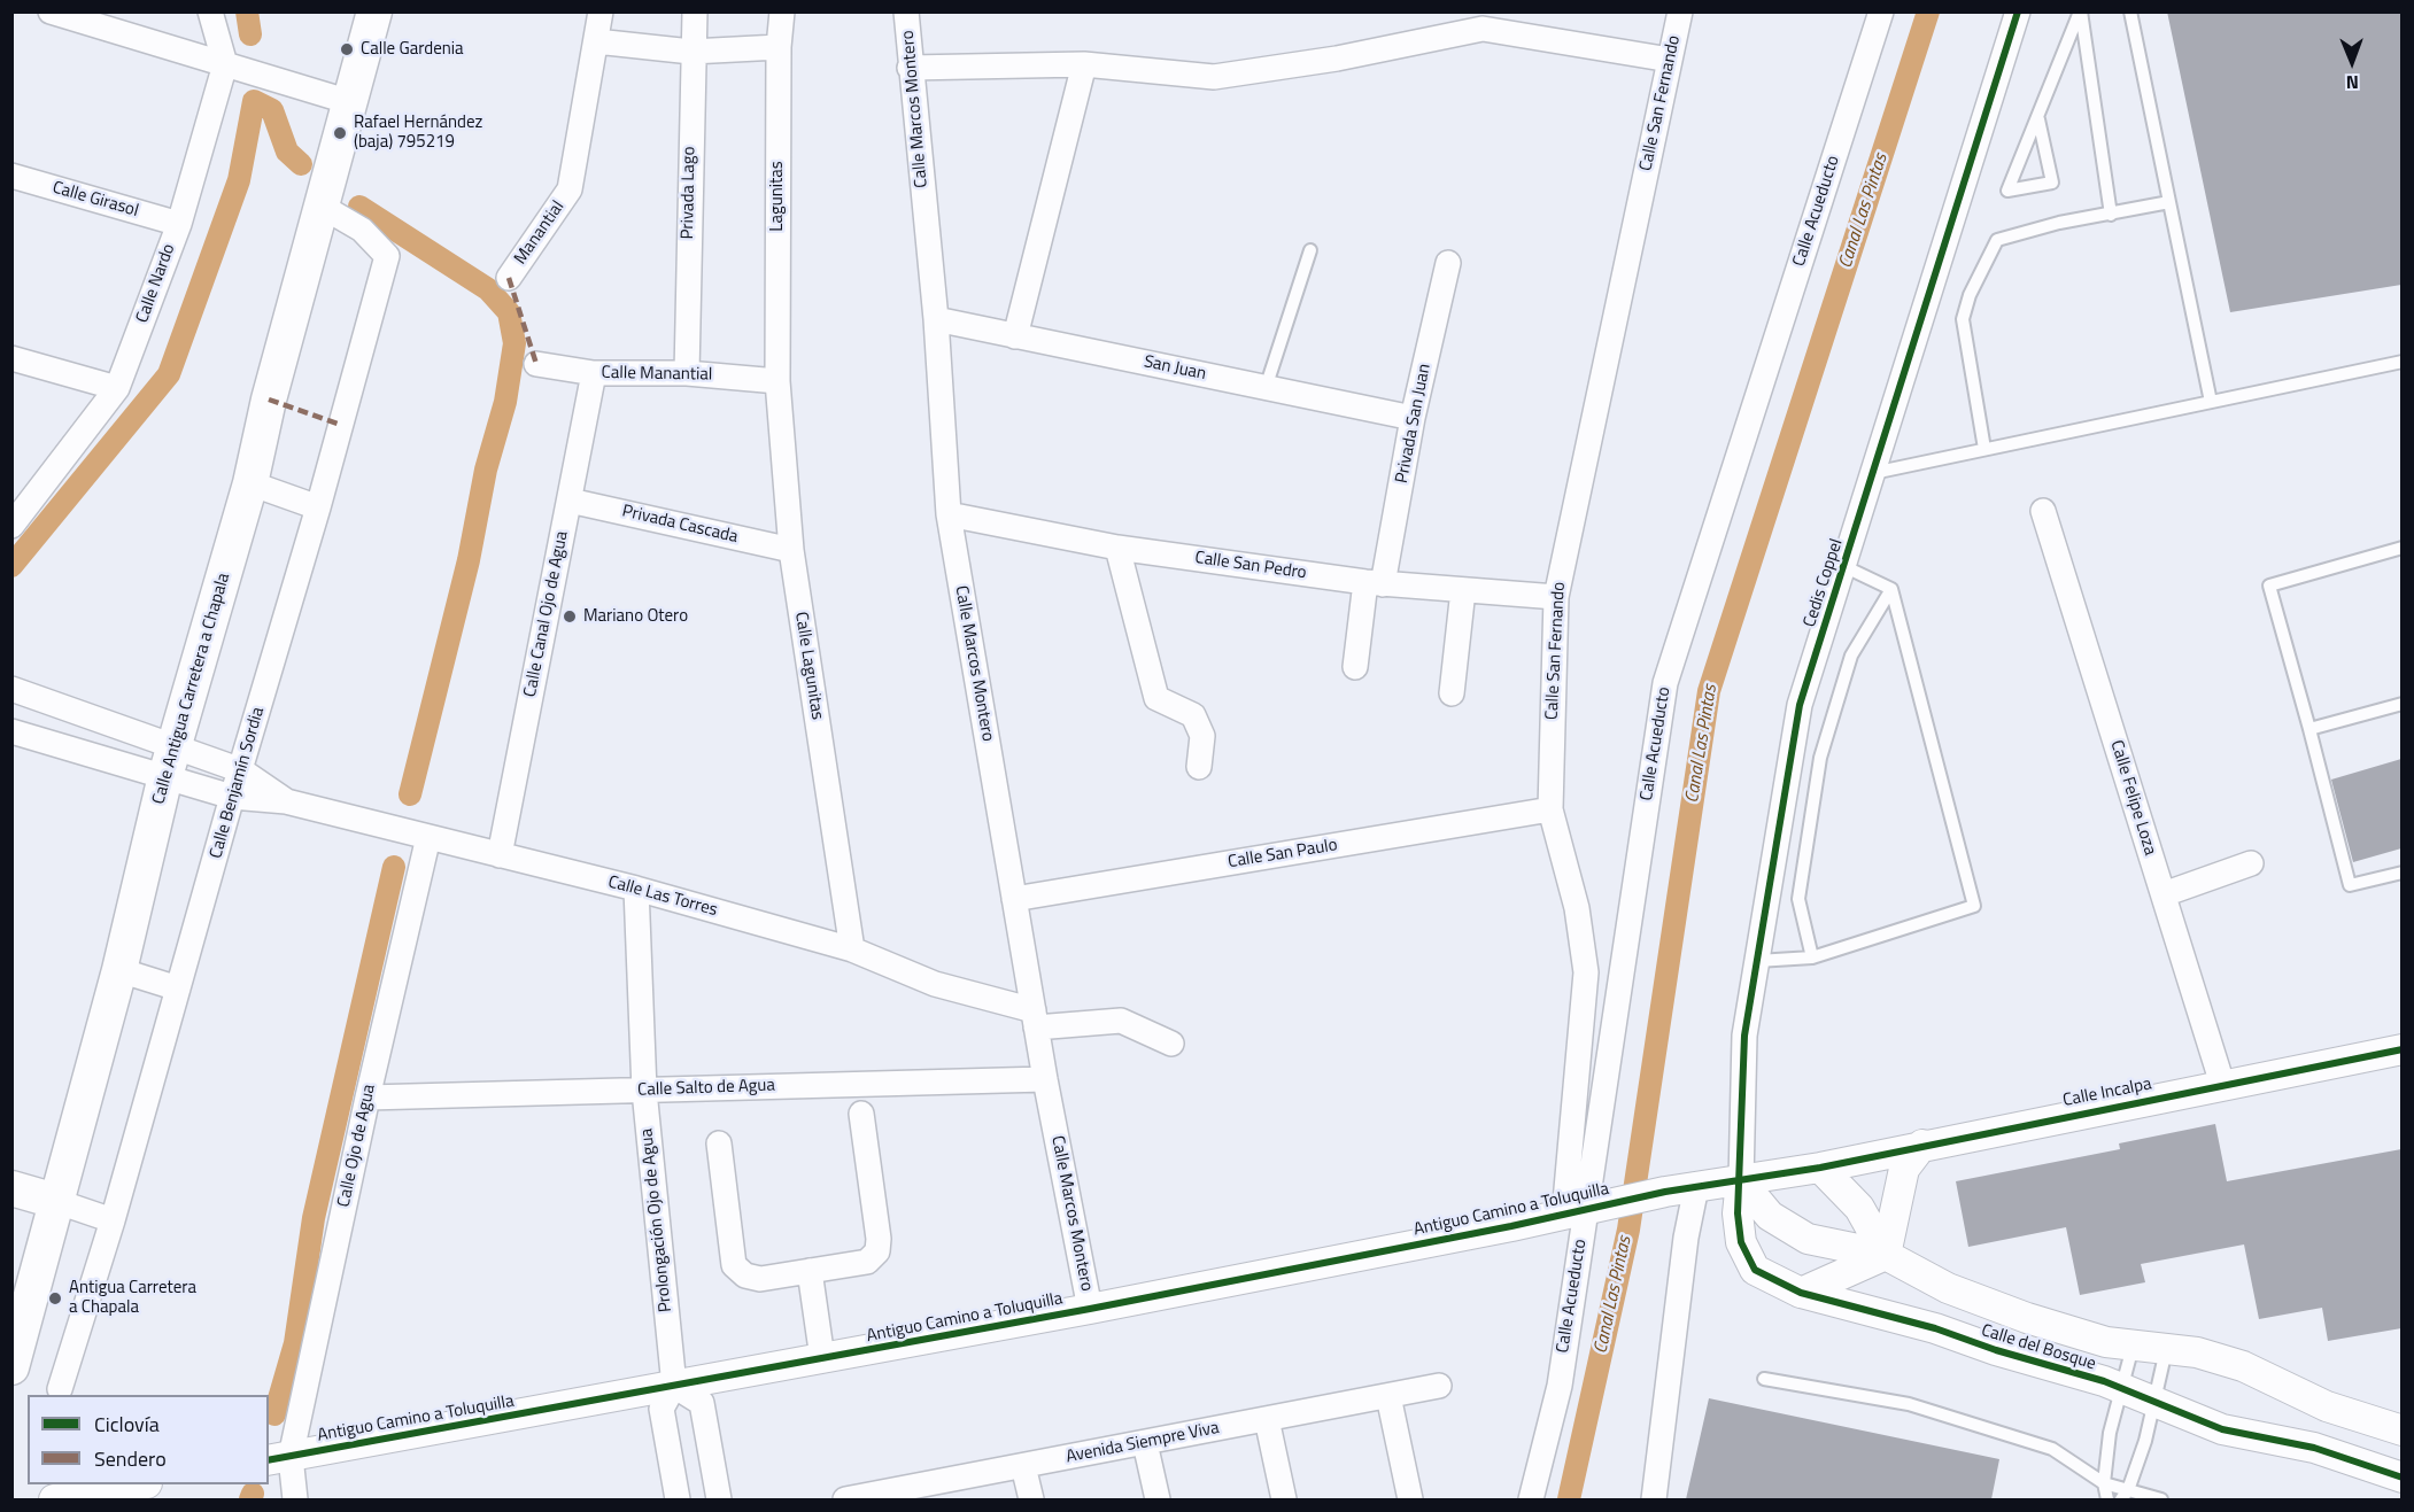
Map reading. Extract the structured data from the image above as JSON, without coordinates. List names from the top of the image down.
{
  "streets": {
    "main road": ["Calle Antigua Carretera a Chapala"],
    "street": [
      "Calle San Fernando",
      "Calle Marcos Montero",
      "Privada Lago",
      "Lagunitas",
      "Calle Girasol",
      "Calle Acueducto",
      "Manantial",
      "Calle Nardo",
      "San Juan",
      "Calle Manantial",
      "Privada San Juan",
      "Privada Cascada",
      "Calle San Pedro",
      "Cedis Coppel",
      "Calle Canal Ojo de Agua",
      "Calle Lagunitas",
      "Calle Benjamín Sordia",
      "Calle Felipe Loza",
      "Calle San Paulo",
      "Calle Las Torres",
      "Calle Salto de Agua",
      "Calle Incalpa",
      "Calle Ojo de Agua",
      "Antiguo Camino a Toluquilla",
      "Prolongación Ojo de Agua",
      "Calle del Bosque",
      "Avenida Siempre Viva"
    ]
  },
  "crossings": [
    ["Calle San Fernando", "Calle Acueducto"],
    ["Calle San Fernando", "Calle San Pedro"],
    ["Calle San Fernando", "Calle San Paulo"],
    ["Calle San Fernando", "Antiguo Camino a Toluquilla"],
    ["Calle Marcos Montero", "San Juan"],
    ["Calle Marcos Montero", "Calle San Pedro"],
    ["Calle Marcos Montero", "Calle San Paulo"],
    ["Calle Marcos Montero", "Calle Las Torres"],
    ["Calle Marcos Montero", "Calle Salto de Agua"],
    ["Calle Marcos Montero", "Antiguo Camino a Toluquilla"],
    ["Privada Lago", "Calle Manantial"],
    ["Lagunitas", "Calle Manantial"],
    ["Lagunitas", "Calle Lagunitas"],
    ["Calle Girasol", "Calle Nardo"],
    ["Calle Acueducto", "Antiguo Camino a Toluquilla"],
    ["San Juan", "Privada San Juan"],
    ["Calle Manantial", "Calle Canal Ojo de Agua"],
    ["Calle Manantial", "Calle Lagunitas"],
    ["Privada San Juan", "Calle San Pedro"],
    ["Privada Cascada", "Calle Canal Ojo de Agua"],
    ["Privada Cascada", "Calle Lagunitas"],
    ["Cedis Coppel", "Calle Incalpa"],
    ["Cedis Coppel", "Calle del Bosque"],
    ["Calle Canal Ojo de Agua", "Calle Las Torres"],
    ["Calle Lagunitas", "Calle Las Torres"],
    ["Calle Antigua Carretera a Chapala", "Calle Benjamín Sordia"],
    ["Calle Antigua Carretera a Chapala", "Calle Las Torres"],
    ["Calle Benjamín Sordia", "Calle Las Torres"],
    ["Calle Felipe Loza", "Calle Incalpa"],
    ["Calle Las Torres", "Calle Ojo de Agua"],
    ["Calle Las Torres", "Prolongación Ojo de Agua"],
    ["Calle Salto de Agua", "Calle Ojo de Agua"],
    ["Calle Salto de Agua", "Prolongación Ojo de Agua"],
    ["Calle Incalpa", "Calle del Bosque"],
    ["Calle Ojo de Agua", "Antiguo Camino a Toluquilla"],
    ["Antiguo Camino a Toluquilla", "Prolongación Ojo de Agua"]
  ],
  "water": ["Canal Las Pintas"],
  "places": [
    "Calle Gardenia",
    "Rafael Hernández (baja) 795219",
    "Mariano Otero",
    "Antigua Carretera a Chapala"
  ],
  "legend": ["Ciclovía", "Sendero"],
  "north": "bottom"
}
